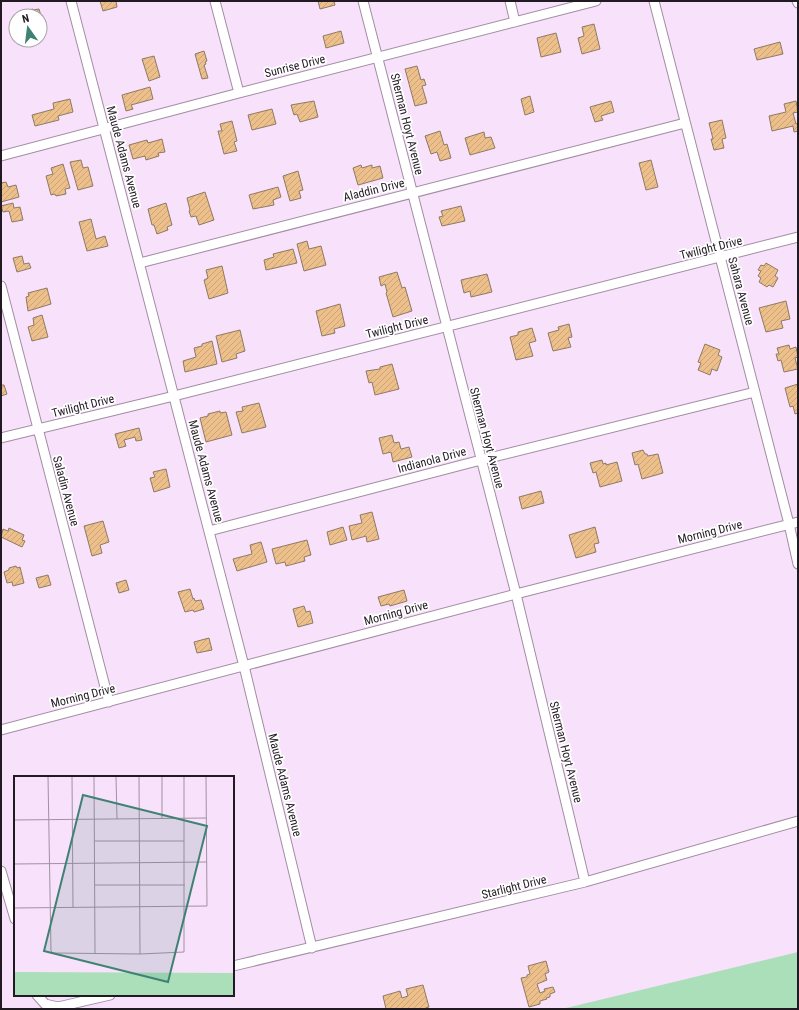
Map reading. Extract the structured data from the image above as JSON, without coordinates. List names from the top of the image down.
{
  "streets": {
    "street": [
      "Sunrise Drive",
      "Sherman Hoyt Avenue",
      "Maude Adams Avenue",
      "Aladdin Drive",
      "Twilight Drive",
      "Sahara Avenue",
      "Indianola Drive",
      "Saladin Avenue",
      "Morning Drive",
      "Starlight Drive"
    ]
  },
  "crossings": [
    ["Sunrise Drive", "Sherman Hoyt Avenue"],
    ["Sunrise Drive", "Maude Adams Avenue"],
    ["Sherman Hoyt Avenue", "Aladdin Drive"],
    ["Sherman Hoyt Avenue", "Twilight Drive"],
    ["Sherman Hoyt Avenue", "Indianola Drive"],
    ["Sherman Hoyt Avenue", "Morning Drive"],
    ["Sherman Hoyt Avenue", "Starlight Drive"],
    ["Maude Adams Avenue", "Aladdin Drive"],
    ["Maude Adams Avenue", "Twilight Drive"],
    ["Maude Adams Avenue", "Indianola Drive"],
    ["Maude Adams Avenue", "Morning Drive"],
    ["Maude Adams Avenue", "Starlight Drive"],
    ["Aladdin Drive", "Sahara Avenue"],
    ["Twilight Drive", "Sahara Avenue"],
    ["Twilight Drive", "Saladin Avenue"],
    ["Sahara Avenue", "Indianola Drive"],
    ["Sahara Avenue", "Morning Drive"],
    ["Saladin Avenue", "Morning Drive"]
  ],
  "north": "top"
}
